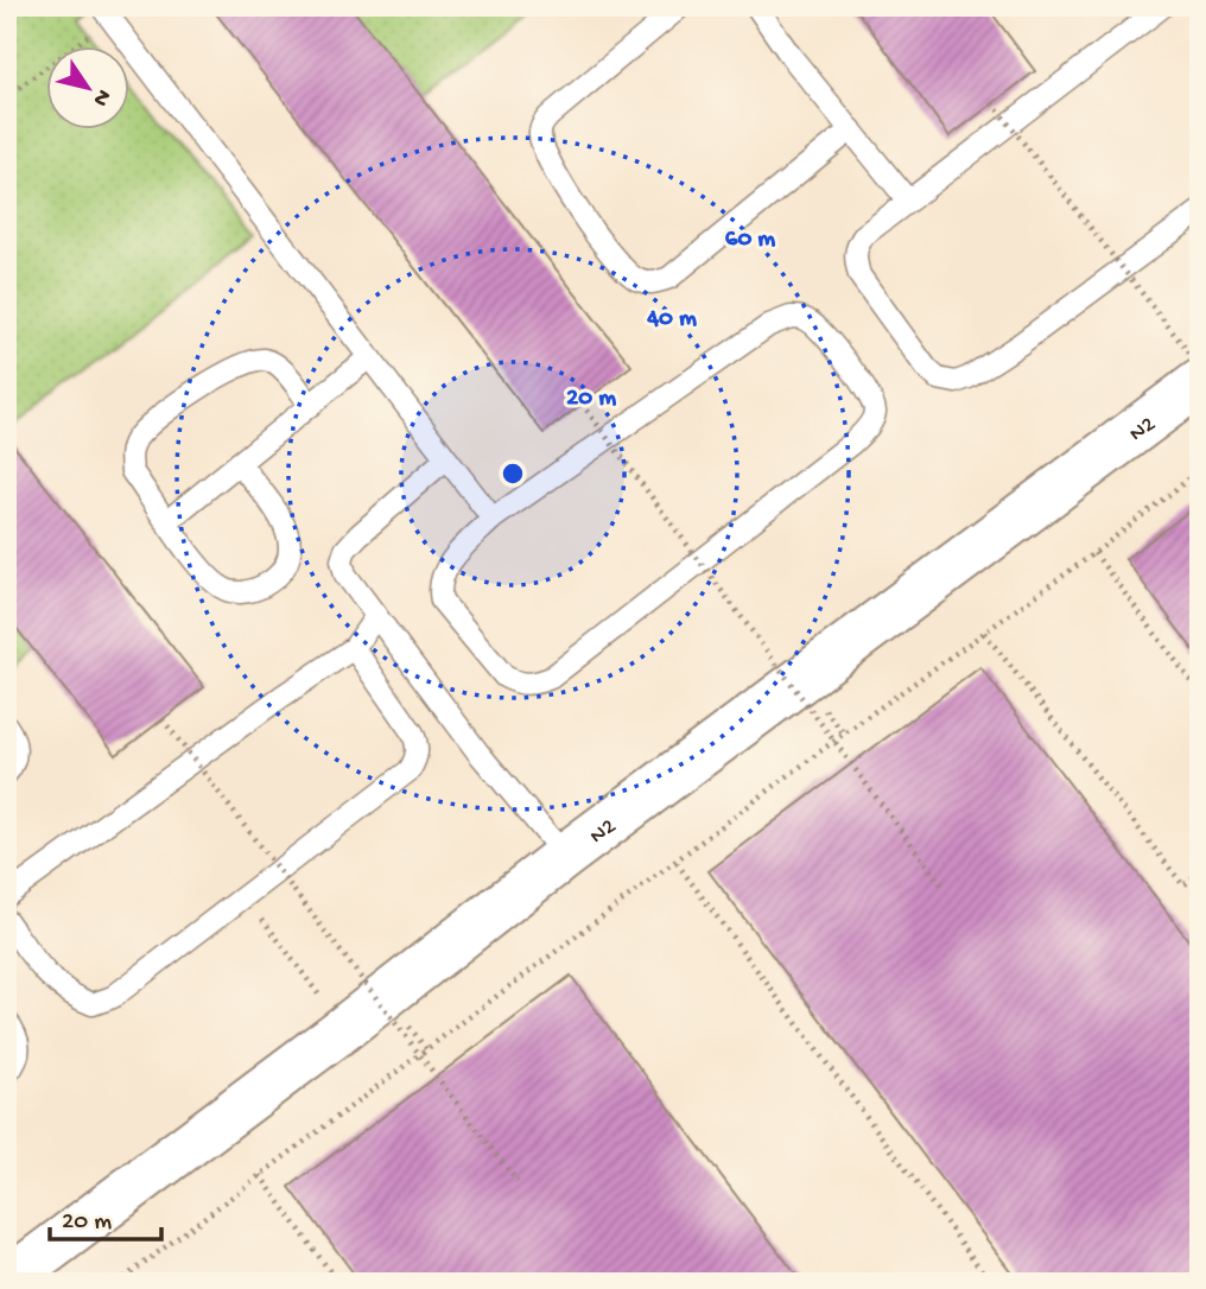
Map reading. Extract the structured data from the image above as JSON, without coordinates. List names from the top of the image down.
{
  "streets": {
    "main road": ["N2"]
  },
  "scale_bar": "20 m",
  "north": "bottom right",
  "rings": ["60 m", "40 m", "20 m"]
}
